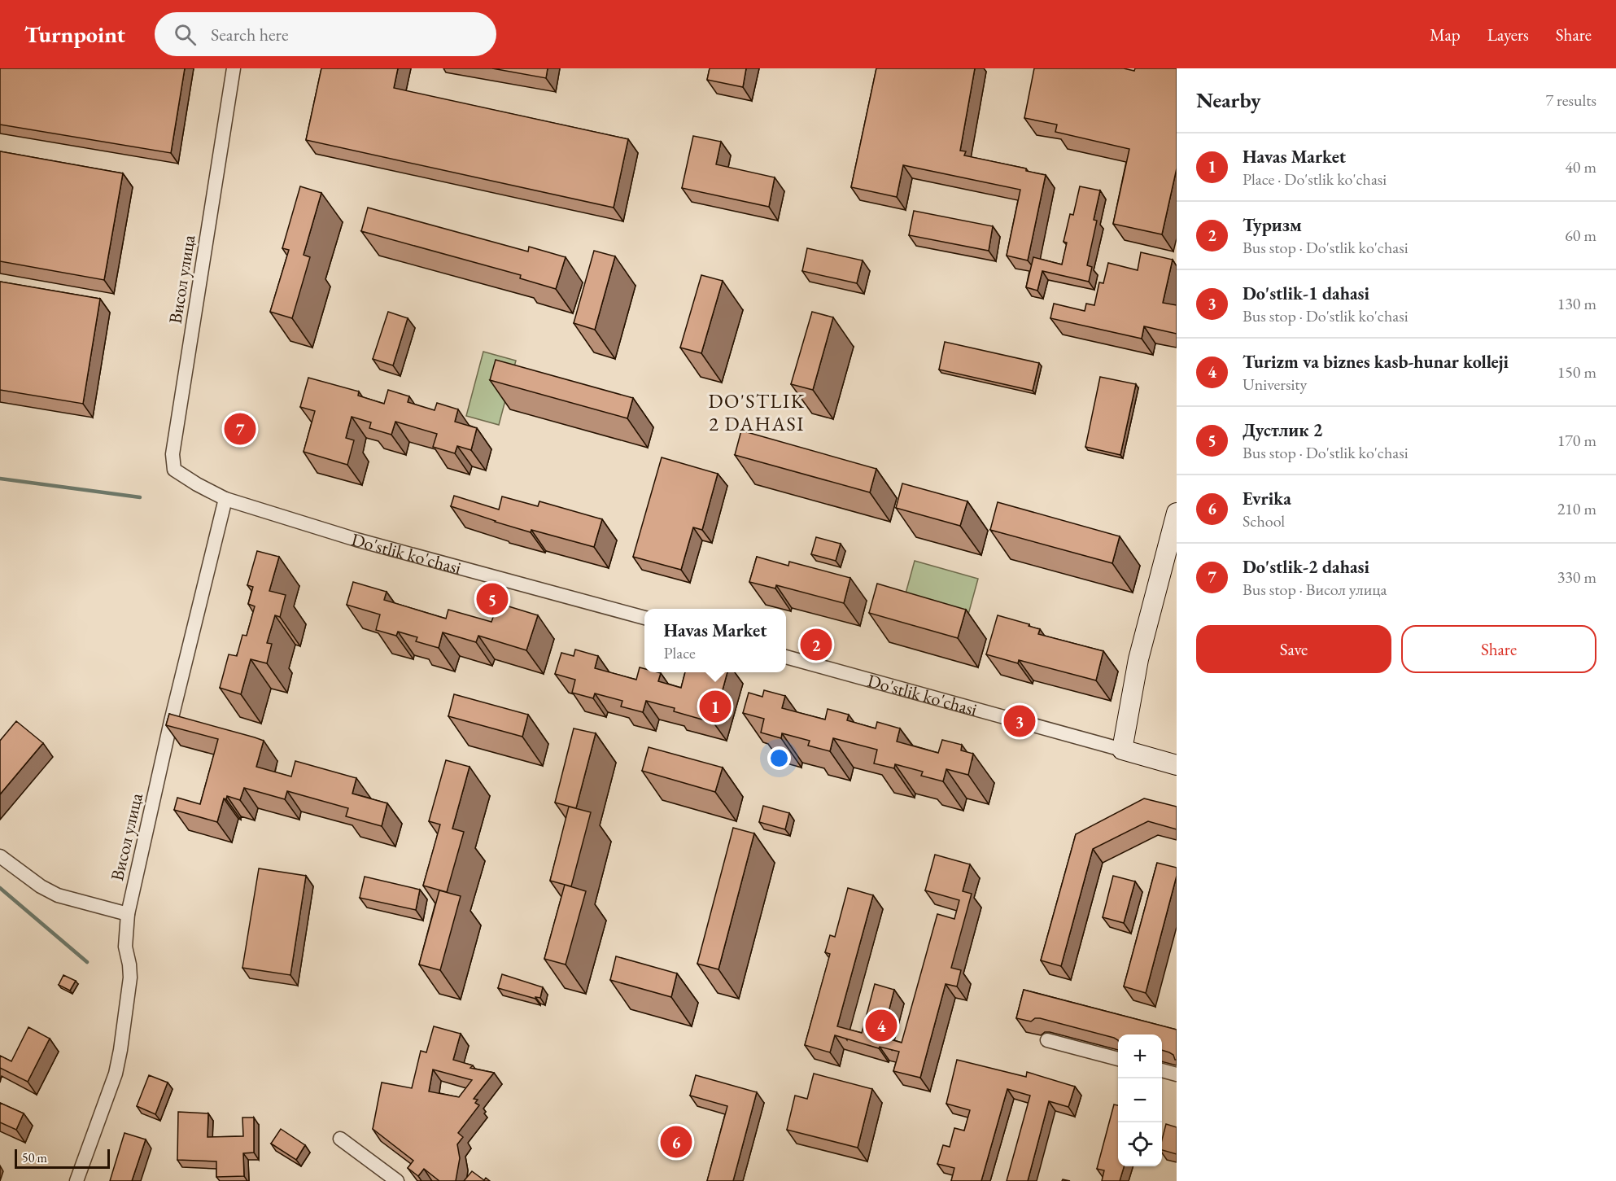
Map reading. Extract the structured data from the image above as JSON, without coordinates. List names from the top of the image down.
{
  "streets": {
    "street": ["Висол улица", "Do'stlik ko'chasi"]
  },
  "crossings": [
    ["Висол улица", "Do'stlik ko'chasi"]
  ],
  "districts": ["DO'STLIK 2 DAHASI"],
  "scale_bar": "50 m",
  "page": {
    "header": "Turnpoint",
    "search": "Search here",
    "nav": ["Map", "Layers", "Share"],
    "heading": ["Nearby", "7 results"],
    "list": [
      {
        "mark": "1",
        "name": "Havas Market",
        "note": "Place · Do'stlik ko'chasi",
        "value": "40 m"
      },
      {
        "mark": "2",
        "name": "Туризм",
        "note": "Bus stop · Do'stlik ko'chasi",
        "value": "60 m"
      },
      {
        "mark": "3",
        "name": "Do'stlik-1 dahasi",
        "note": "Bus stop · Do'stlik ko'chasi",
        "value": "130 m"
      },
      {
        "mark": "4",
        "name": "Turizm va biznes kasb-hunar kolleji",
        "note": "University",
        "value": "150 m"
      },
      {
        "mark": "5",
        "name": "Дустлик 2",
        "note": "Bus stop · Do'stlik ko'chasi",
        "value": "170 m"
      },
      {
        "mark": "6",
        "name": "Evrika",
        "note": "School",
        "value": "210 m"
      },
      {
        "mark": "7",
        "name": "Do'stlik-2 dahasi",
        "note": "Bus stop · Висол улица",
        "value": "330 m"
      }
    ],
    "pins": [
      "7",
      "5",
      "2",
      "1",
      "3",
      "4",
      "6"
    ],
    "popup": ["Havas Market", "Place"],
    "buttons": ["Save", "Share"],
    "map_buttons": ["+", "−"],
    "scale": "50 m"
  }
}
